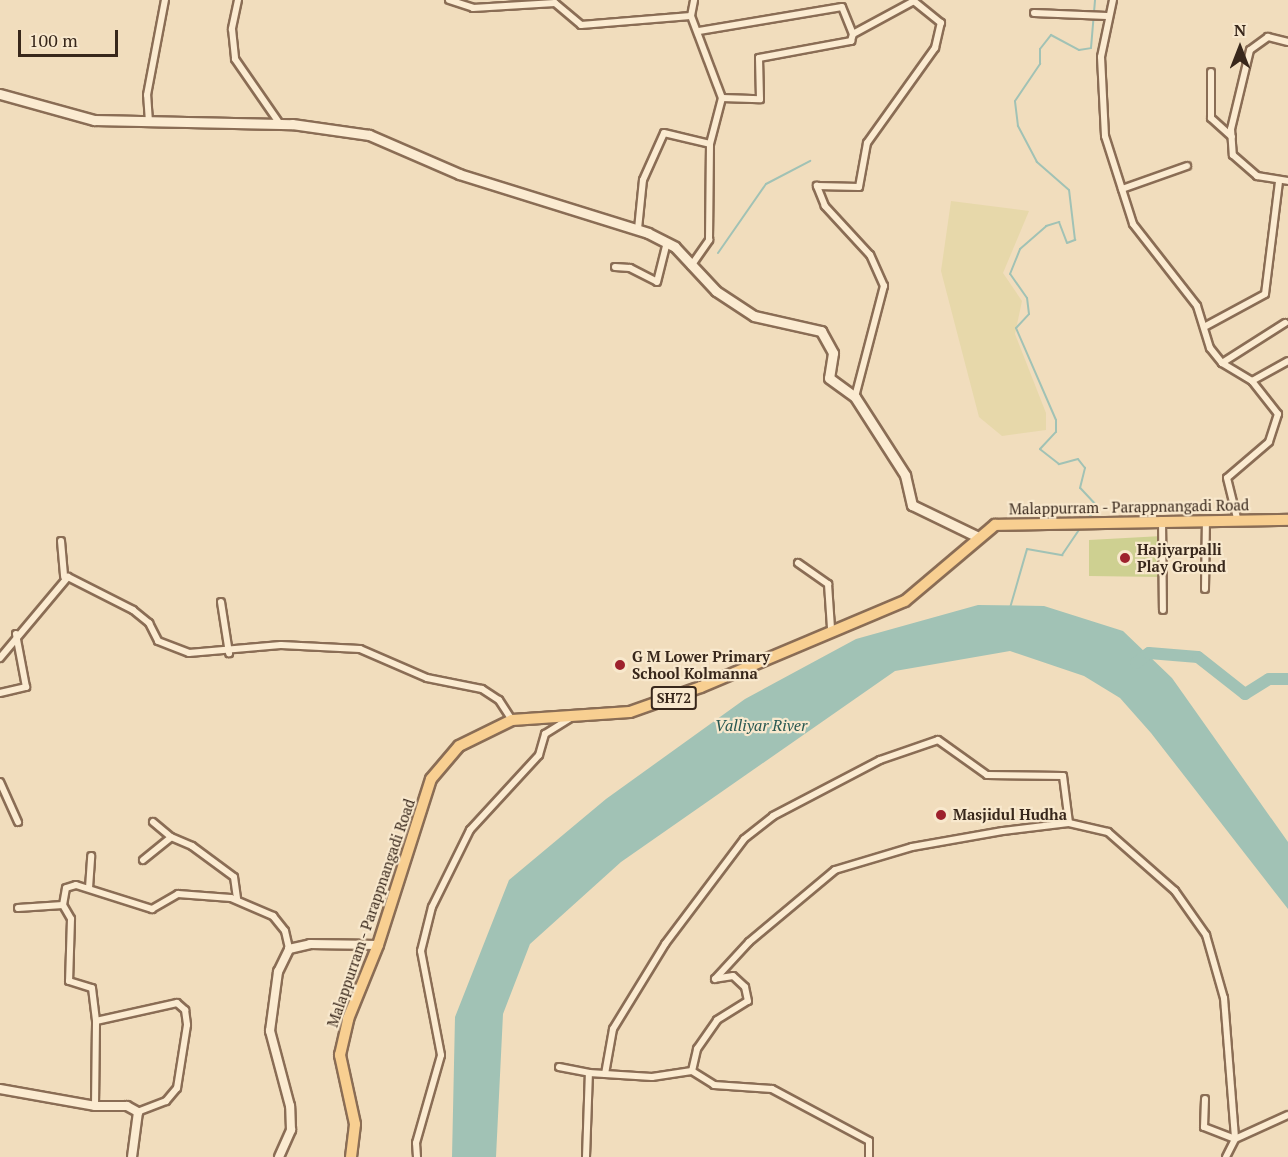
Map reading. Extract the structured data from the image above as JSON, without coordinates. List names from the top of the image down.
{
  "streets": {
    "main road": ["Malappurram - Parappnangadi Road", "SH72"]
  },
  "water": ["Valliyar River"],
  "places": ["Hajiyarpalli Play Ground", "G M Lower Primary School Kolmanna", "Masjidul Hudha"],
  "scale_bar": "100 m",
  "north": "top"
}
